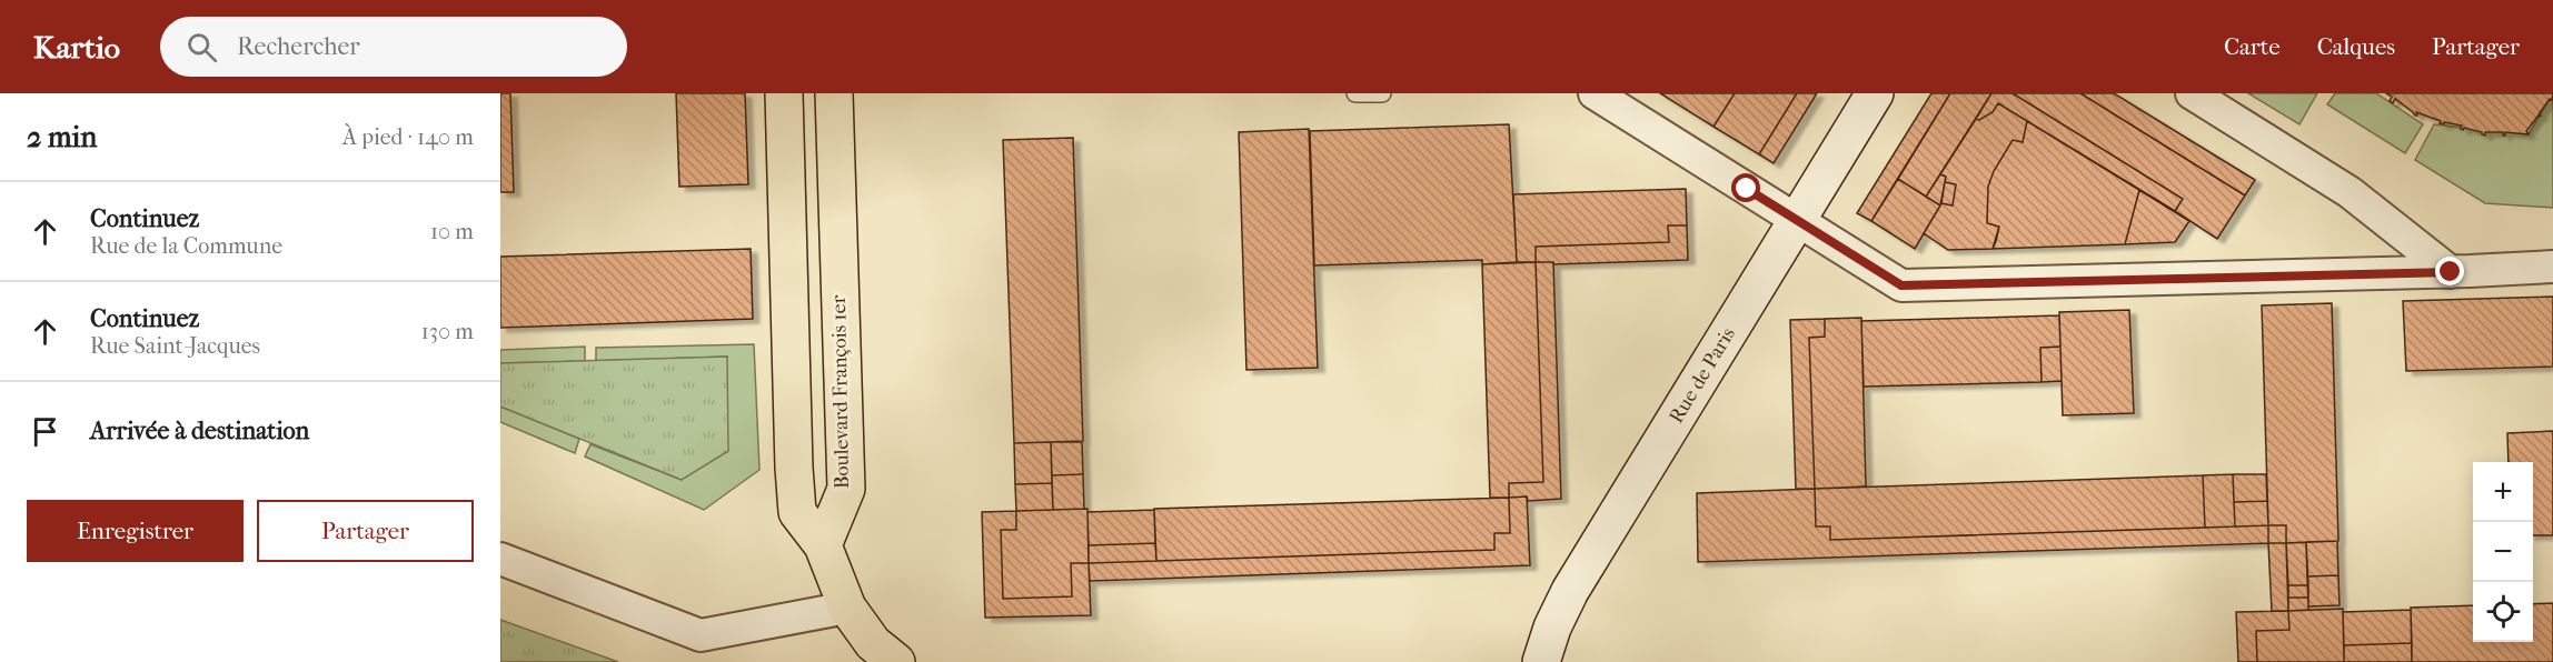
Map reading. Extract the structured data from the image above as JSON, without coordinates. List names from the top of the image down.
{
  "streets": {
    "main road": ["Rue de Paris", "Boulevard François 1er"]
  },
  "page": {
    "header": "Kartio",
    "search": "Rechercher",
    "nav": ["Carte", "Calques", "Partager"],
    "heading": ["2 min", "À pied · 140 m"],
    "list": [
      ["Continuez", "Rue de la Commune", "10 m"],
      ["Continuez", "Rue Saint-Jacques", "130 m"],
      "Arrivée à destination"
    ],
    "map_buttons": ["+", "−"],
    "buttons": ["Enregistrer", "Partager"]
  }
}
